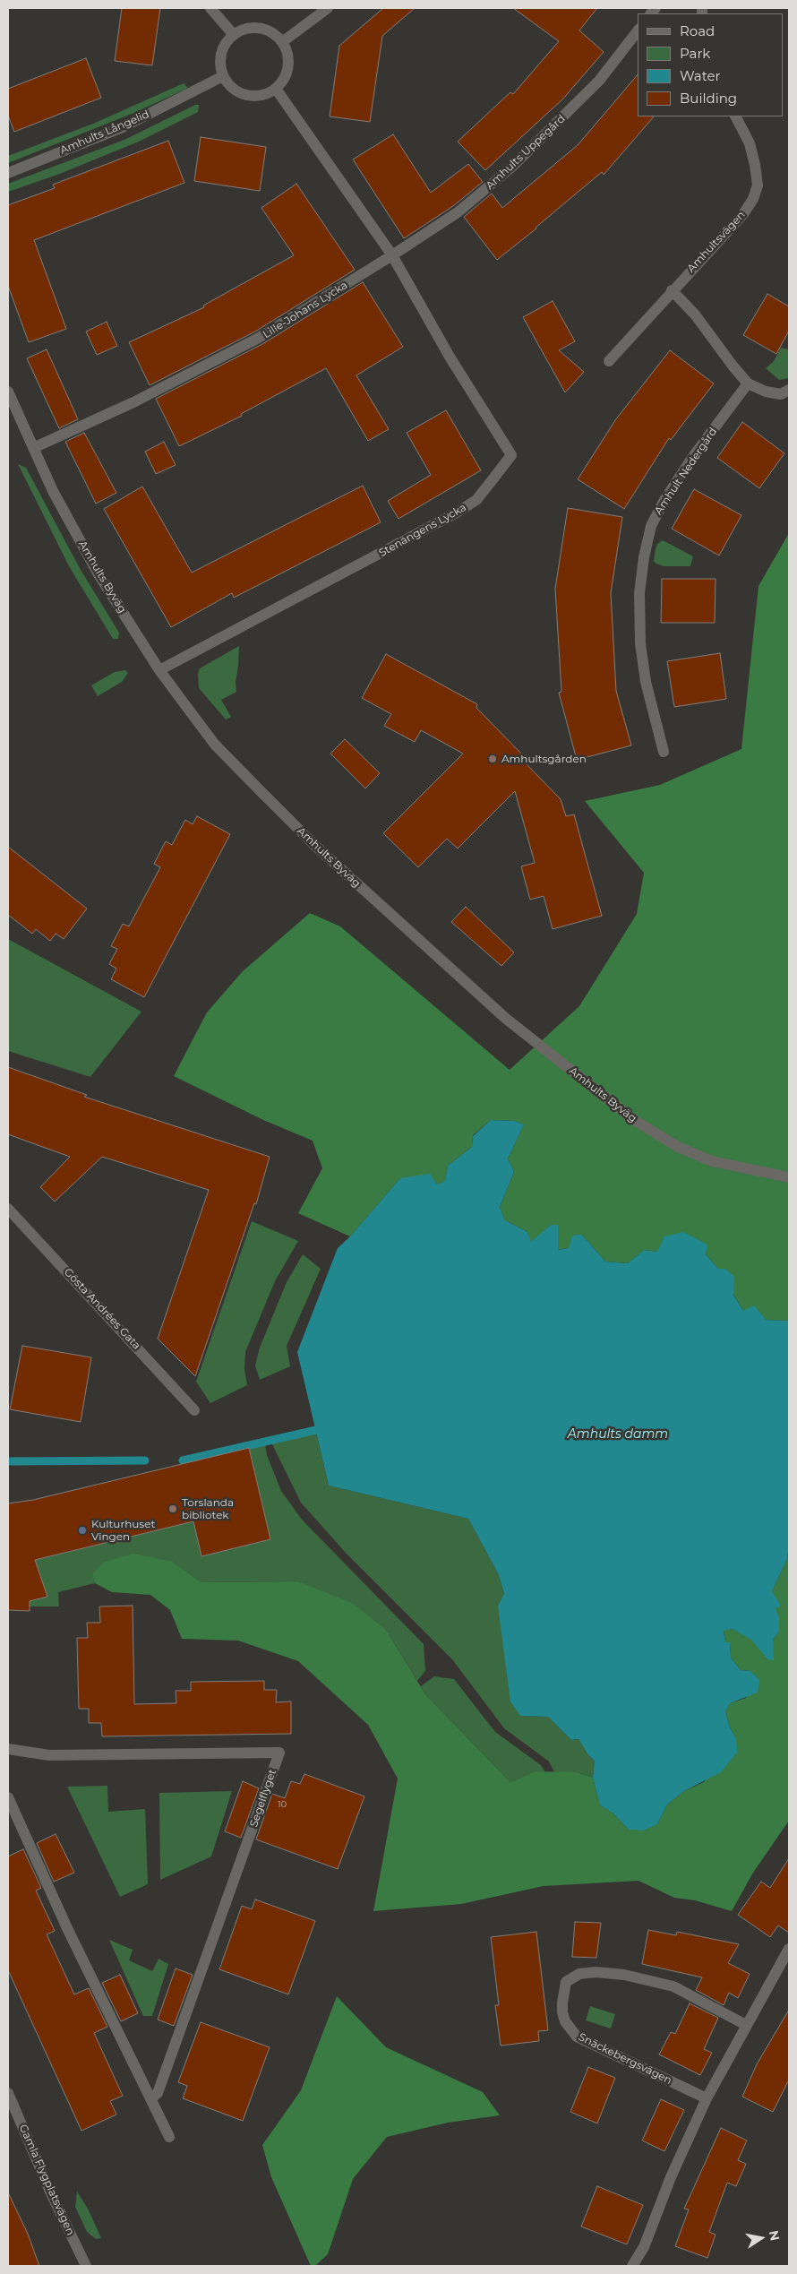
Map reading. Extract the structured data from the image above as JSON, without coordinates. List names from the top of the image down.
{
  "streets": {
    "street": [
      "Amhults Långelid",
      "Amhults Uppegård",
      "Amhultsvägen",
      "Lille-Johans Lycka",
      "Amhult Nedergård",
      "Stenängens Lycka",
      "Amhults Byväg",
      "Gösta Andrées Gata",
      "Segelflyget",
      "Snäckebergsvägen",
      "Gamla Flygplatsvägen"
    ]
  },
  "crossings": [
    ["Amhults Uppegård", "Lille-Johans Lycka"],
    ["Amhults Uppegård", "Stenängens Lycka"],
    ["Lille-Johans Lycka", "Stenängens Lycka"],
    ["Lille-Johans Lycka", "Amhults Byväg"],
    ["Stenängens Lycka", "Amhults Byväg"]
  ],
  "water": ["Amhults damm"],
  "places": ["Amhultsgården", "Torslanda bibliotek", "Kulturhuset Vingen"],
  "house_numbers": ["10"],
  "legend": [
    "Road",
    "Park",
    "Water",
    "Building"
  ],
  "north": "right"
}
